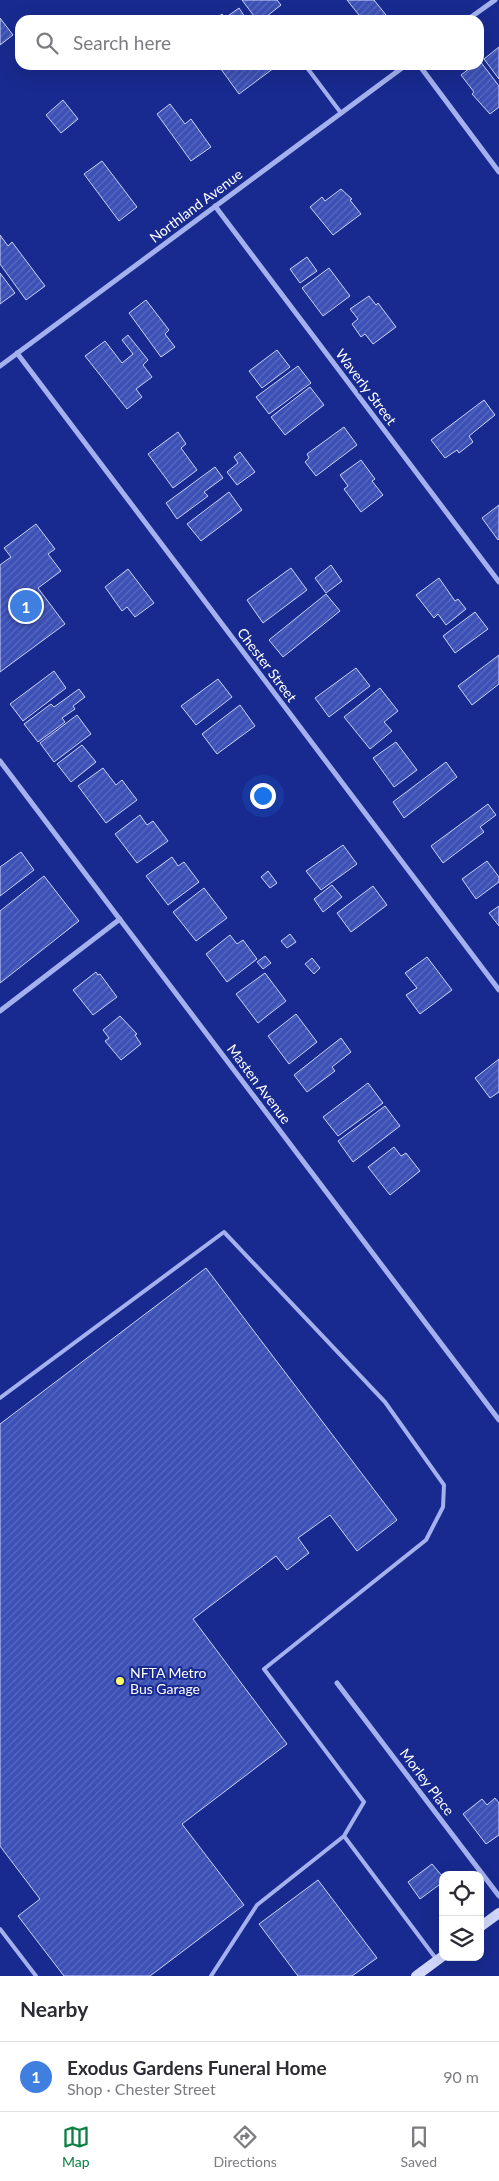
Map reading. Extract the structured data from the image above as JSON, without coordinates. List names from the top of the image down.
{
  "streets": {
    "street": [
      "Northland Avenue",
      "Waverly Street",
      "Chester Street",
      "Masten Avenue",
      "Morley Place"
    ]
  },
  "crossings": [
    ["Northland Avenue", "Waverly Street"],
    ["Northland Avenue", "Chester Street"]
  ],
  "places": ["NFTA Metro Bus Garage"],
  "page": {
    "search": "Search here",
    "pins": "1",
    "heading": "Nearby",
    "list": [
      {
        "mark": "1",
        "name": "Exodus Gardens Funeral Home",
        "note": "Shop · Chester Street",
        "value": "90 m"
      }
    ],
    "nav": ["Map", "Directions", "Saved"]
  }
}
